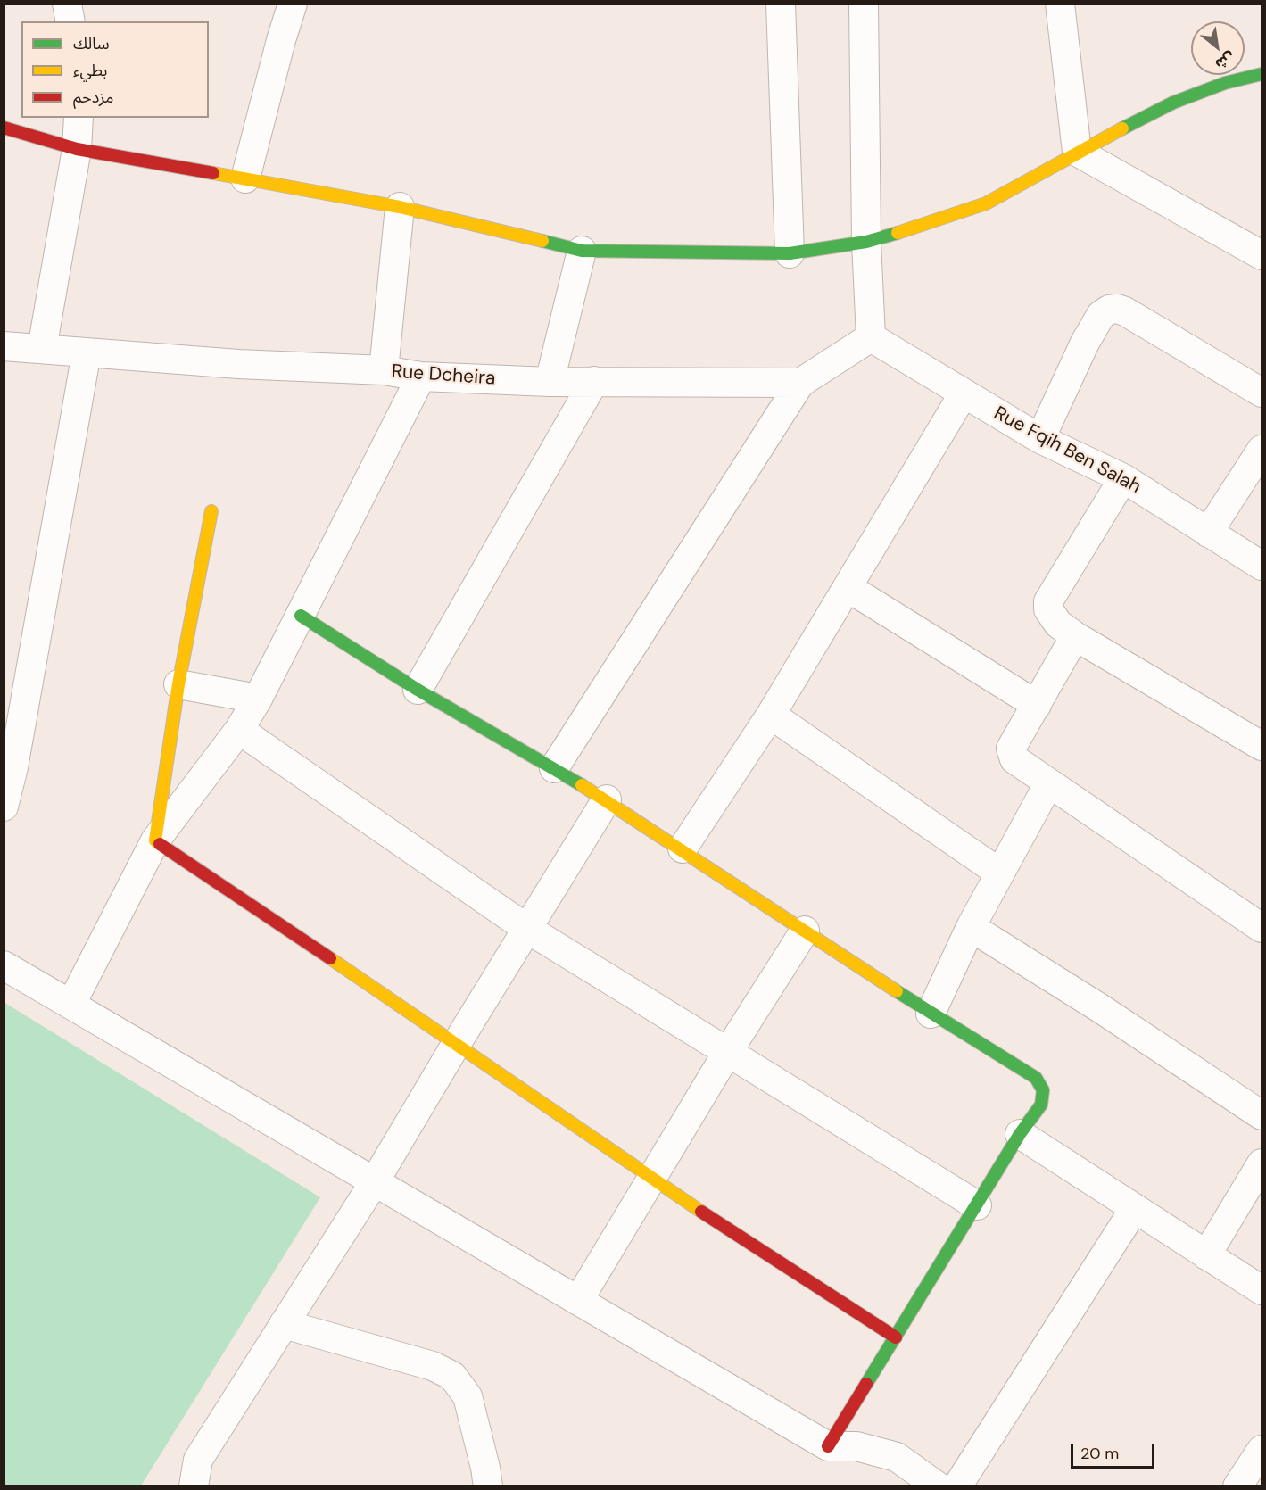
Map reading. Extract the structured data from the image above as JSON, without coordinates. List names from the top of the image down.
{
  "streets": {
    "street": ["Rue Dcheira", "Rue Fqih Ben Salah"]
  },
  "legend": ["سالك", "بطيء", "مزدحم"],
  "scale_bar": "20 m",
  "north": "bottom right"
}
